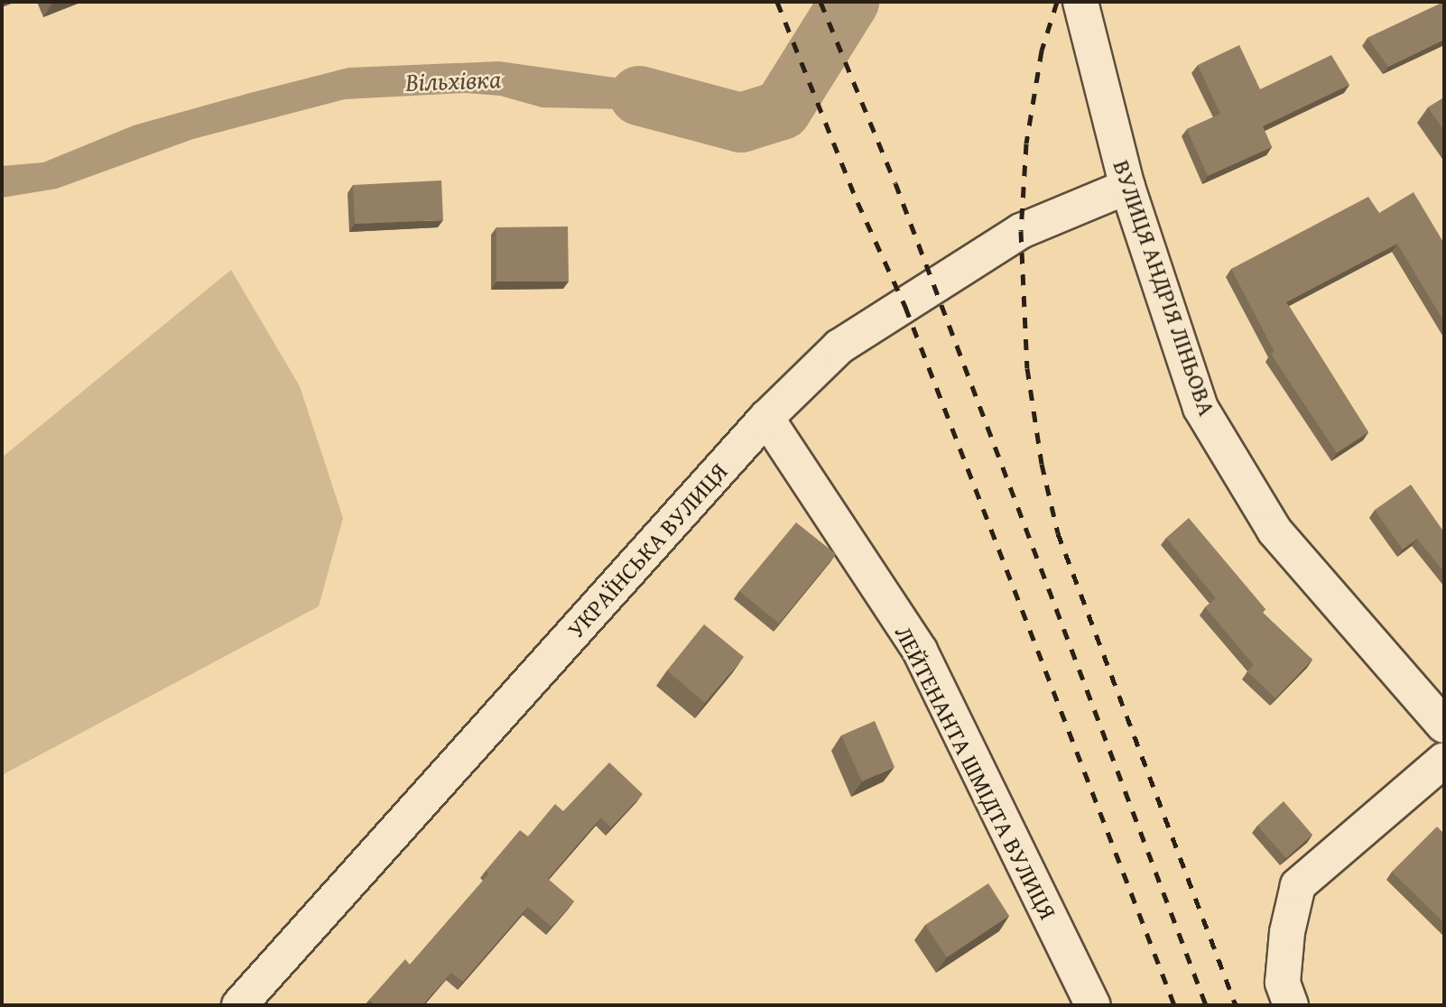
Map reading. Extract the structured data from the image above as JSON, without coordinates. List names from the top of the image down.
{
  "streets": {
    "street": ["ВУЛИЦЯ АНДРІЯ ЛІНЬОВА", "УКРАЇНСЬКА ВУЛИЦЯ", "ЛЕЙТЕНАНТА ШМІДТА ВУЛИЦЯ"]
  },
  "crossings": [
    ["ВУЛИЦЯ АНДРІЯ ЛІНЬОВА", "УКРАЇНСЬКА ВУЛИЦЯ"],
    ["УКРАЇНСЬКА ВУЛИЦЯ", "ЛЕЙТЕНАНТА ШМІДТА ВУЛИЦЯ"]
  ],
  "water": ["Вільхівка"]
}
